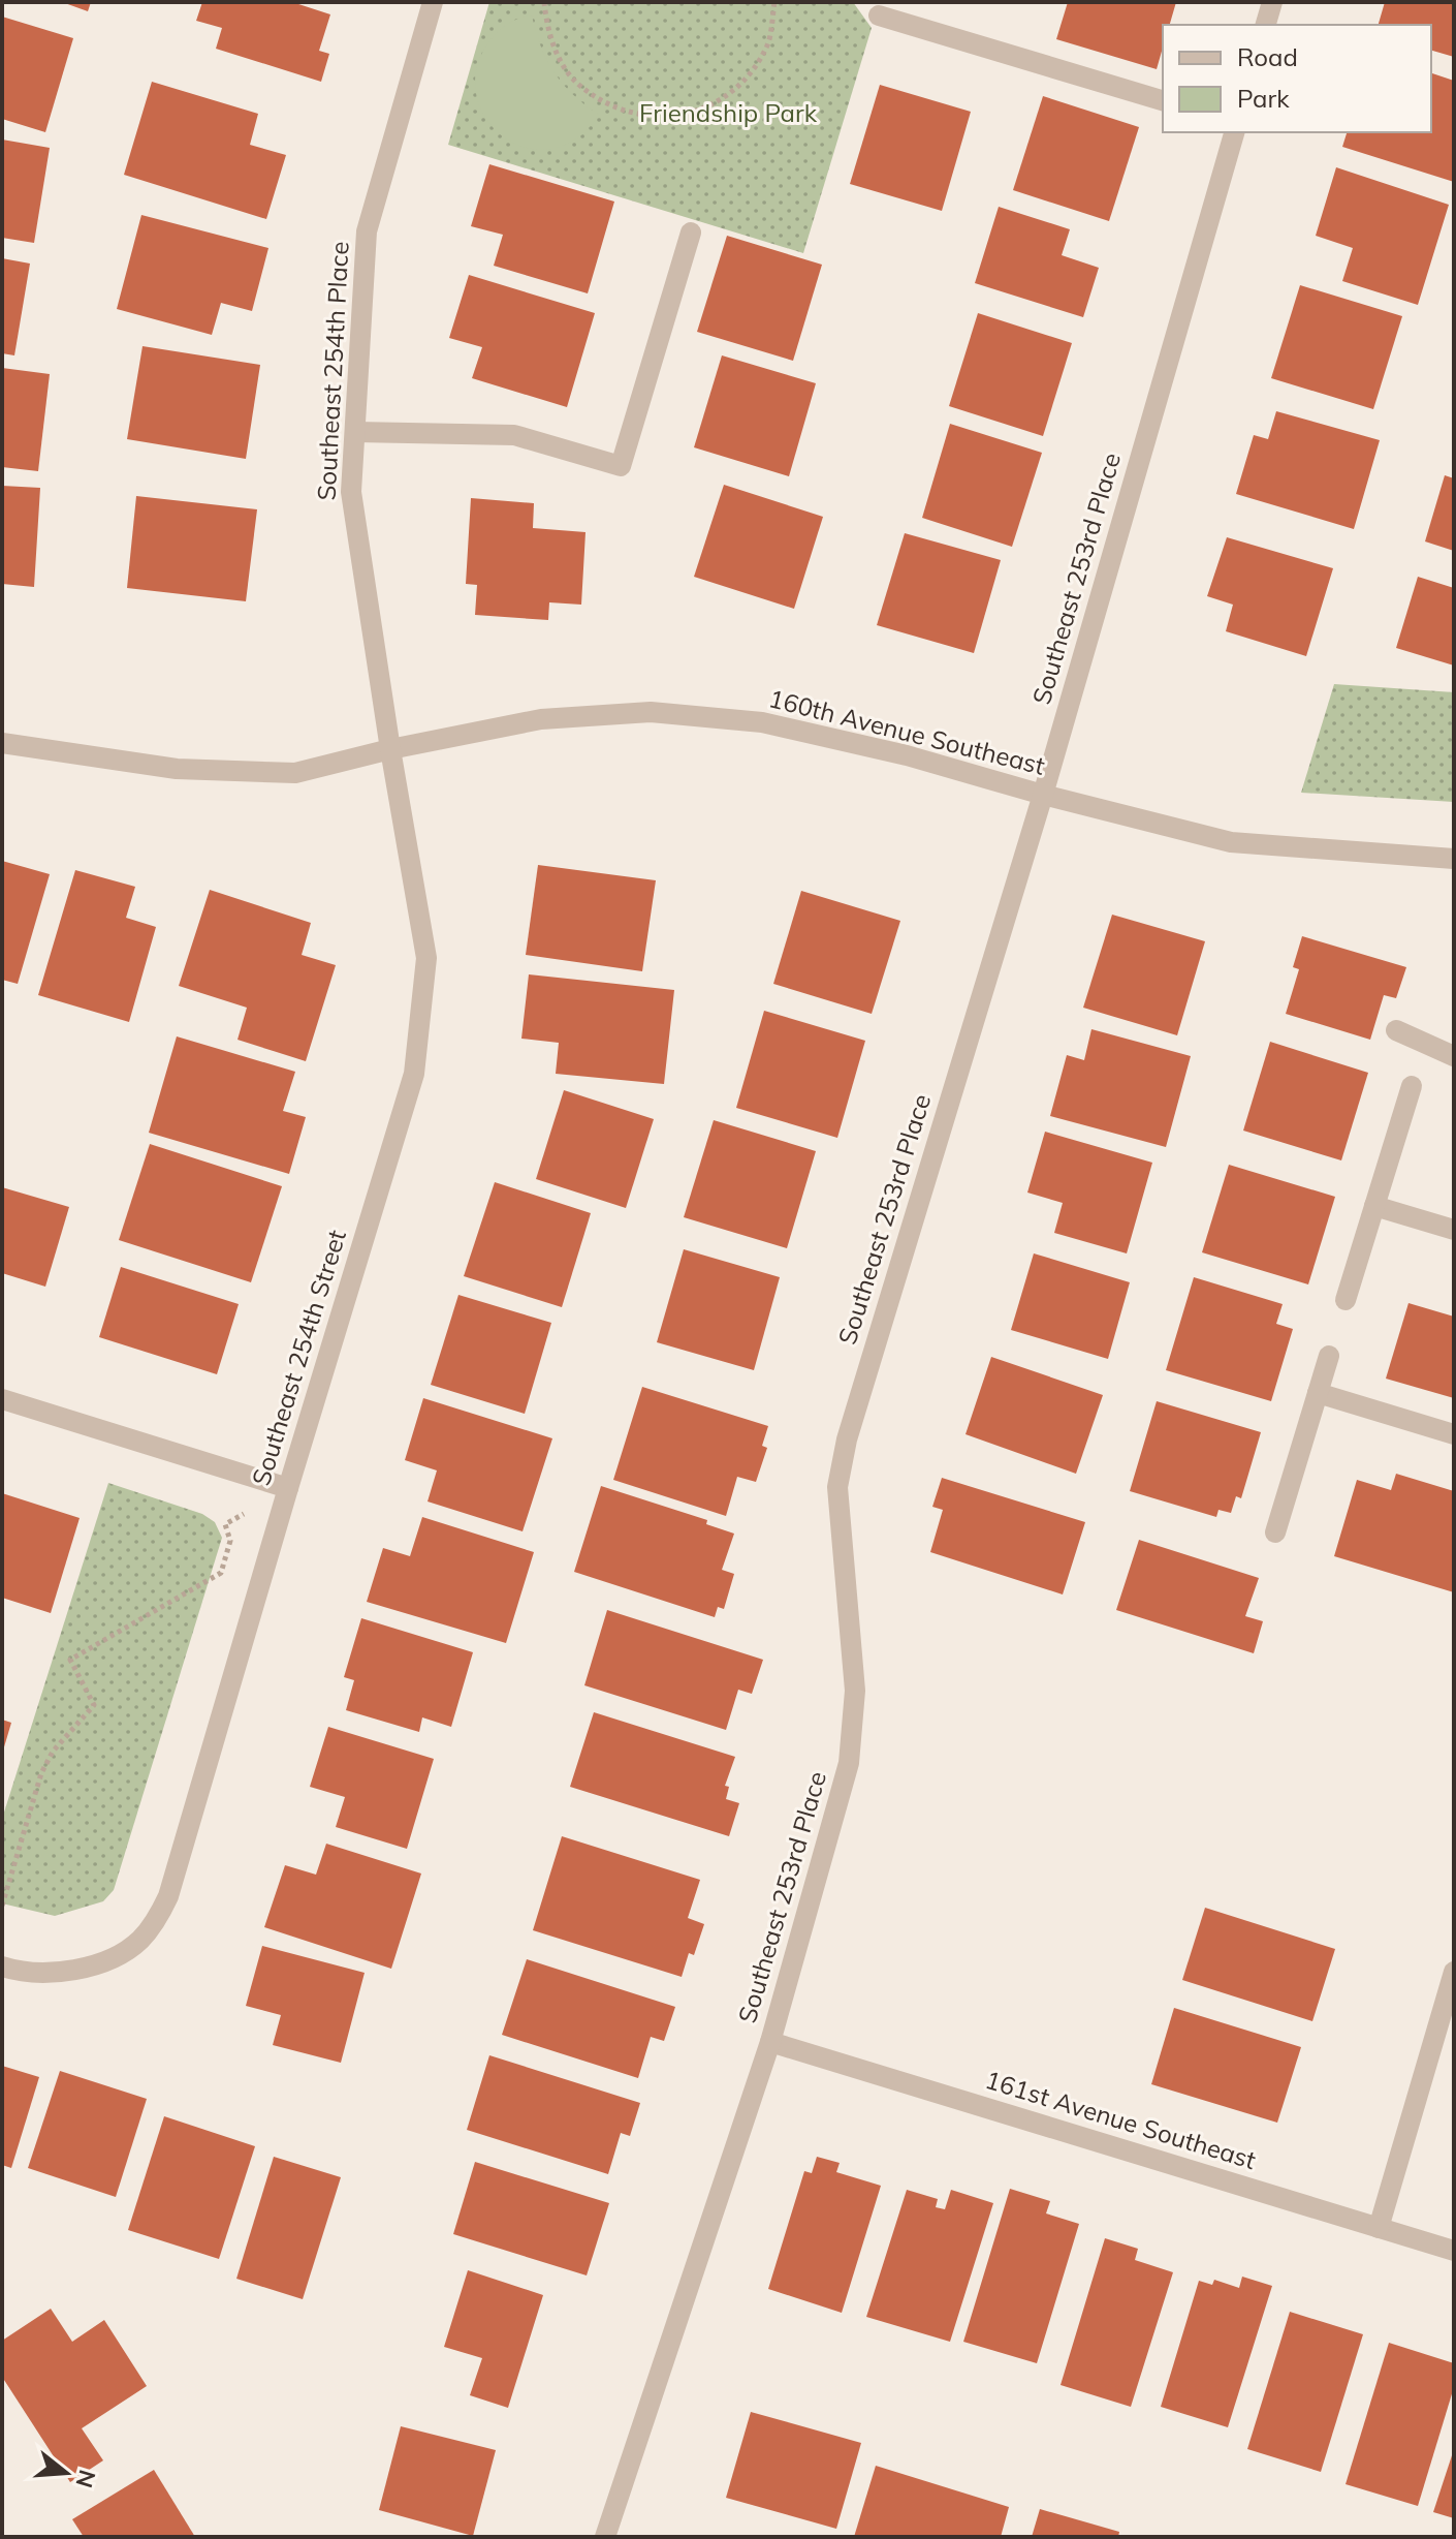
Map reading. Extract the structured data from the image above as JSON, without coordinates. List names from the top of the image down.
{
  "streets": {
    "street": [
      "Southeast 254th Place",
      "Southeast 253rd Place",
      "160th Avenue Southeast",
      "Southeast 254th Street",
      "161st Avenue Southeast"
    ]
  },
  "crossings": [
    ["Southeast 254th Place", "160th Avenue Southeast"],
    ["Southeast 254th Place", "Southeast 254th Street"],
    ["Southeast 253rd Place", "160th Avenue Southeast"],
    ["Southeast 253rd Place", "161st Avenue Southeast"],
    ["160th Avenue Southeast", "Southeast 254th Street"]
  ],
  "parks": ["Friendship Park"],
  "legend": ["Road", "Park"],
  "north": "right"
}
